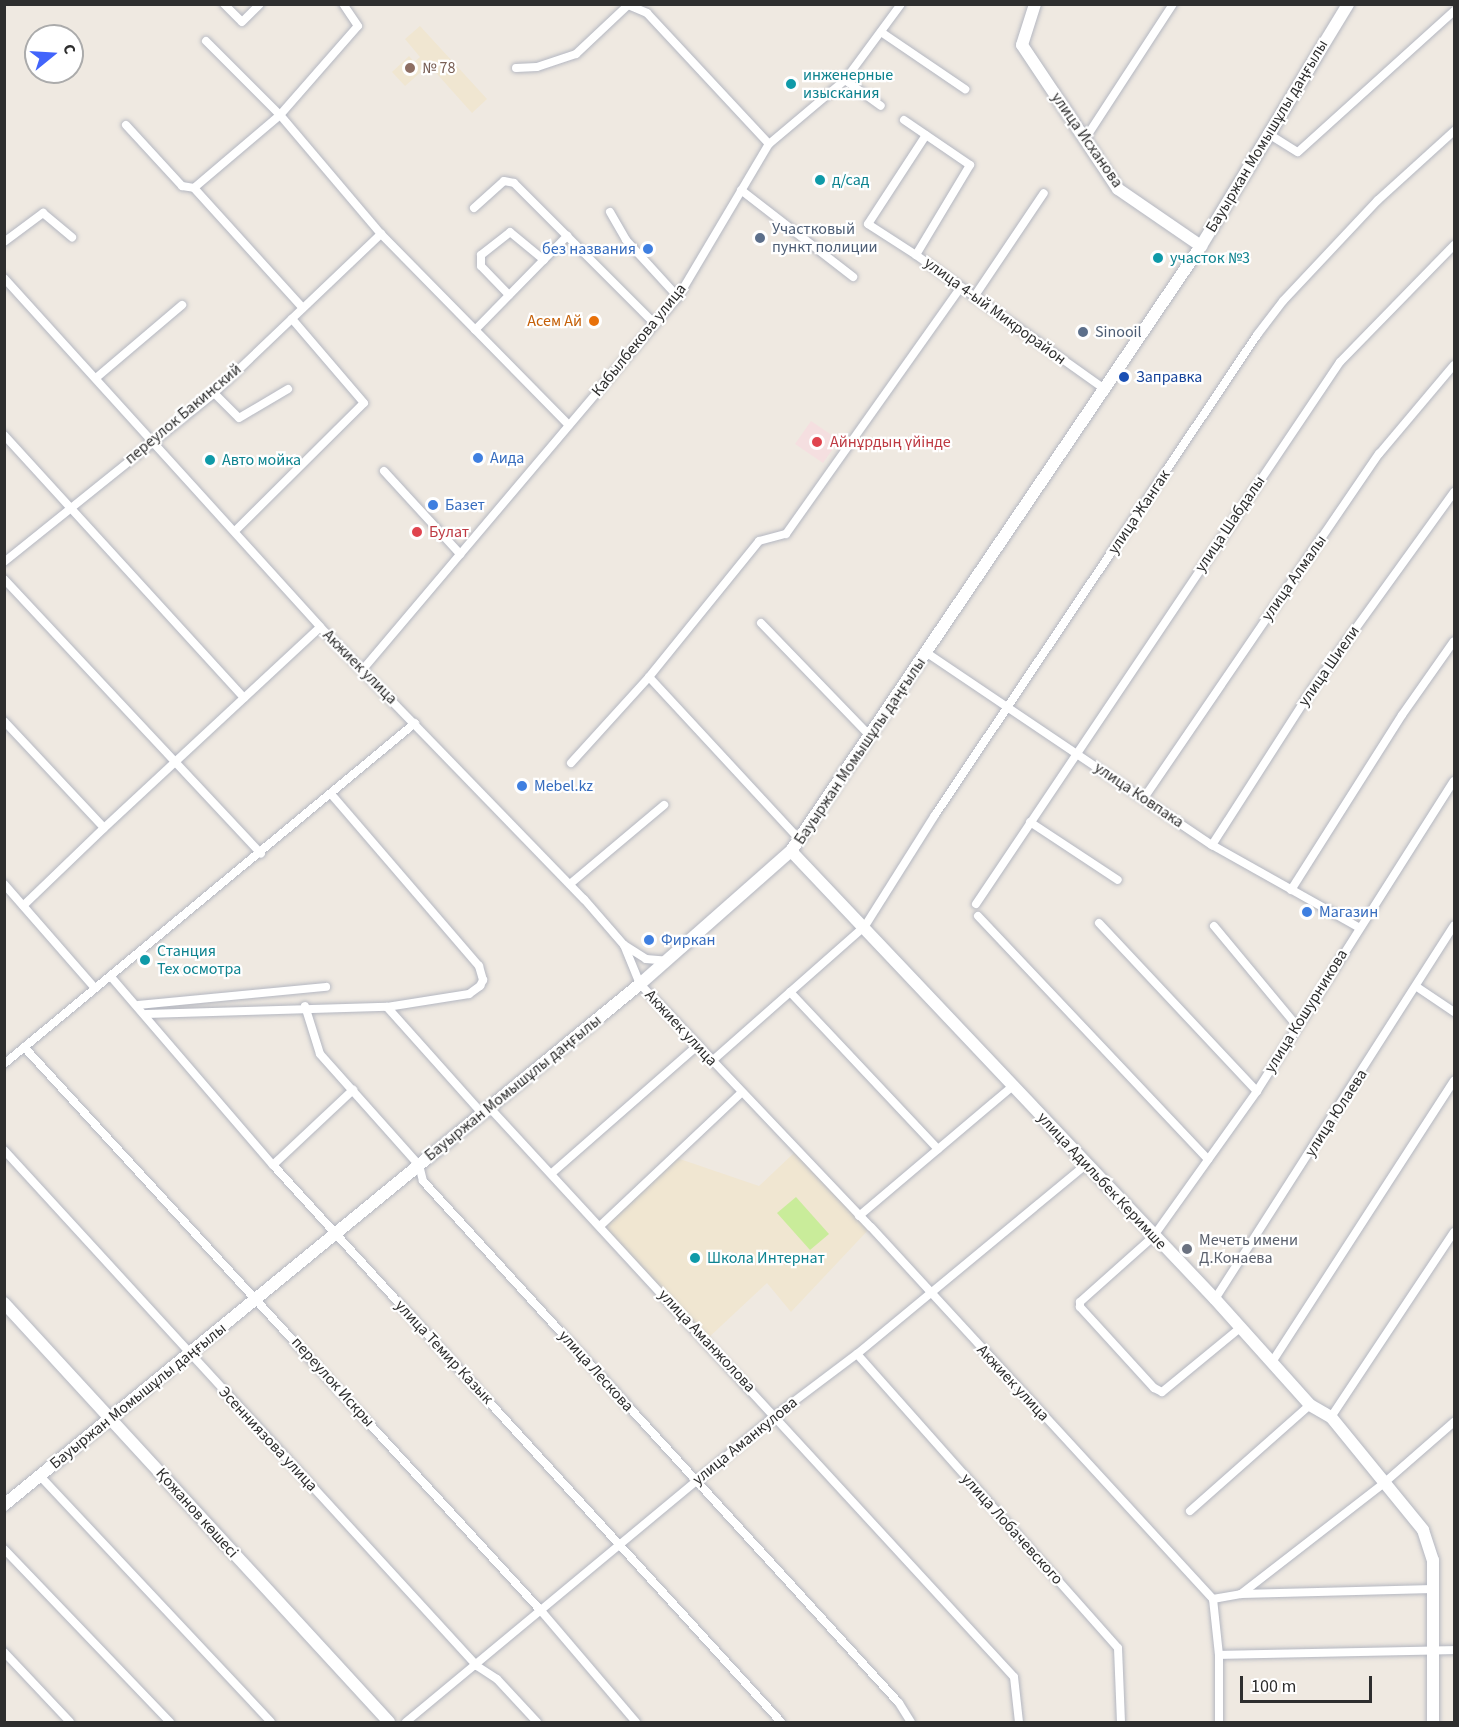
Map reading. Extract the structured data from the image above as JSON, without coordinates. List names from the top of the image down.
{
  "streets": {
    "main road": [
      "Бауыржан Момышұлы даңғылы",
      "улица Исханова",
      "улица Адильбек Керимше",
      "Қожанов көшесі"
    ],
    "street": [
      "улица 4-ый Микрорайон",
      "Кабылбекова улица",
      "переулок Бакинский",
      "улица Жангак",
      "улица Шабдалы",
      "улица Алмалы",
      "улица Шиели",
      "Акжиек улица",
      "улица Ковпака",
      "улица Кошурникова",
      "улица Юлаева",
      "улица Аманжолова",
      "улица Темир Казык",
      "улица Лескова",
      "переулок Искры",
      "Эсенниязова улица",
      "улица Аманкулова",
      "улица Лобачевского"
    ]
  },
  "crossings": [
    ["Бауыржан Момышұлы даңғылы", "улица Исханова"],
    ["Бауыржан Момышұлы даңғылы", "улица 4-ый Микрорайон"],
    ["Бауыржан Момышұлы даңғылы", "Акжиек улица"],
    ["Бауыржан Момышұлы даңғылы", "улица Ковпака"],
    ["Бауыржан Момышұлы даңғылы", "улица Адильбек Керимше"],
    ["Бауыржан Момышұлы даңғылы", "улица Аманжолова"],
    ["Бауыржан Момышұлы даңғылы", "улица Темир Казык"],
    ["Бауыржан Момышұлы даңғылы", "улица Лескова"],
    ["Бауыржан Момышұлы даңғылы", "переулок Искры"],
    ["Бауыржан Момышұлы даңғылы", "Эсенниязова улица"],
    ["Бауыржан Момышұлы даңғылы", "Қожанов көшесі"],
    ["Кабылбекова улица", "Акжиек улица"],
    ["переулок Бакинский", "Акжиек улица"],
    ["улица Жангак", "Акжиек улица"],
    ["улица Жангак", "улица Ковпака"],
    ["улица Жангак", "улица Адильбек Керимше"],
    ["улица Шабдалы", "улица Ковпака"],
    ["улица Алмалы", "улица Ковпака"],
    ["улица Шиели", "улица Ковпака"],
    ["Акжиек улица", "улица Аманкулова"],
    ["улица Ковпака", "улица Кошурникова"],
    ["улица Кошурникова", "улица Адильбек Керимше"],
    ["улица Юлаева", "улица Адильбек Керимше"],
    ["улица Адильбек Керимше", "улица Аманкулова"],
    ["улица Аманжолова", "улица Аманкулова"],
    ["улица Темир Казык", "улица Аманкулова"],
    ["улица Лескова", "улица Аманкулова"],
    ["переулок Искры", "улица Аманкулова"],
    ["Эсенниязова улица", "улица Аманкулова"],
    ["улица Аманкулова", "улица Лобачевского"]
  ],
  "places": [
    "№ 78",
    "инженерные изыскания",
    "д/сад",
    "Участковый пункт полиции",
    "без названия",
    "участок №3",
    "Асем Ай",
    "Sinooil",
    "Заправка",
    "Айнұрдың үйінде",
    "Аида",
    "Авто мойка",
    "Базет",
    "Булат",
    "Mebel.kz",
    "Магазин",
    "Фиркан",
    "Станция Тех осмотра",
    "Мечеть имени Д.Конаева",
    "Школа Интернат"
  ],
  "scale_bar": "100 m",
  "north": "right"
}
